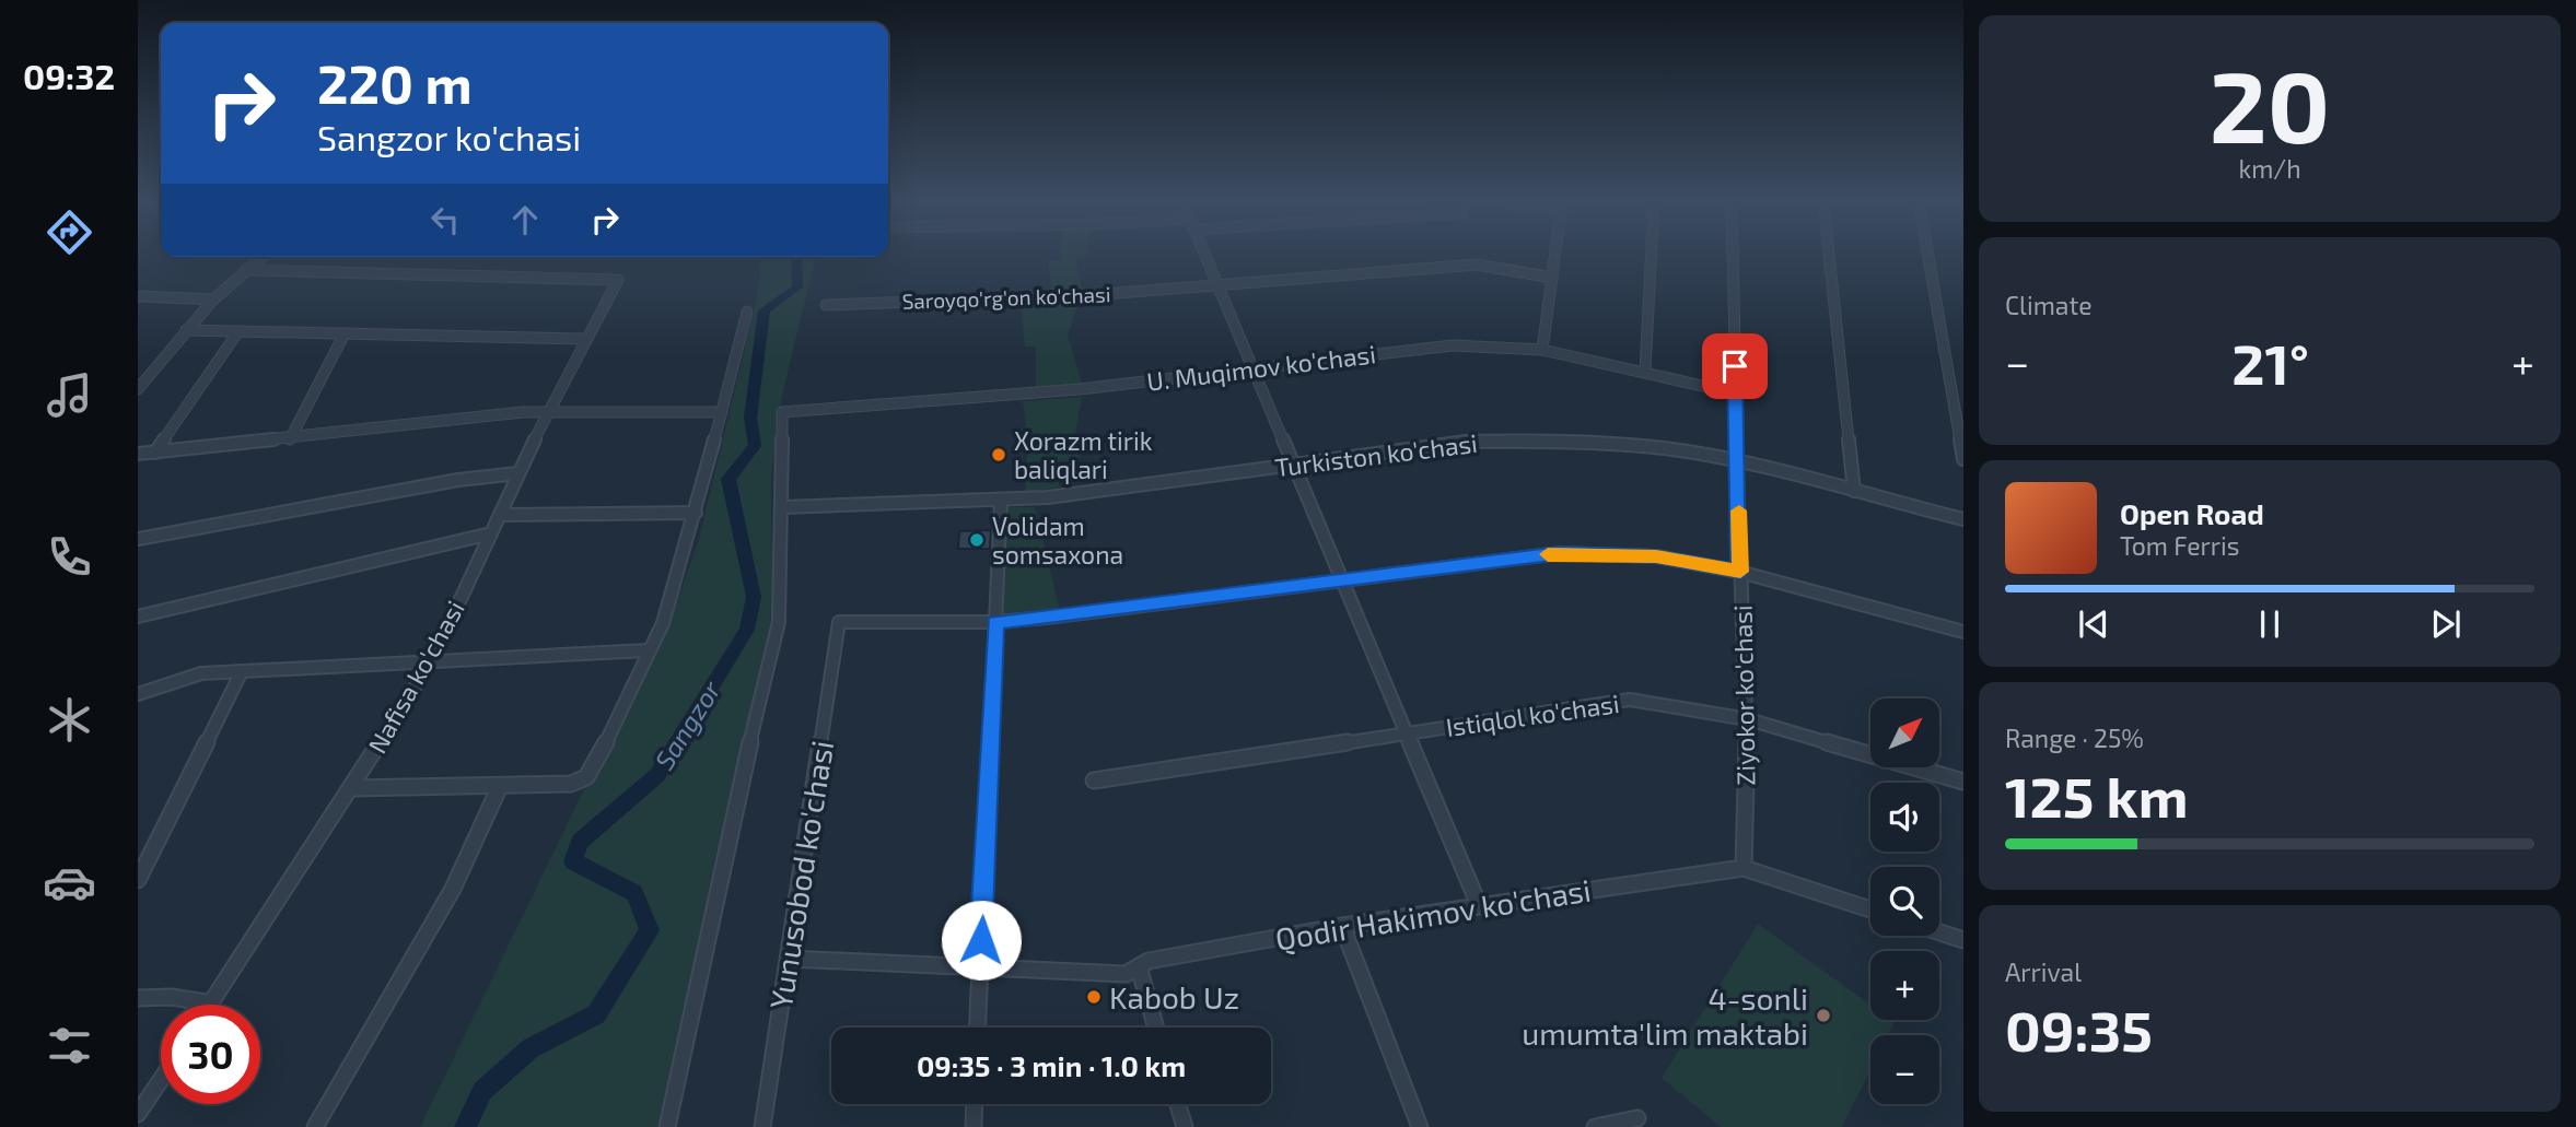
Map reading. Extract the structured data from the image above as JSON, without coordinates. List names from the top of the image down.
{
  "streets": {
    "street": [
      "Saroyqo'rg'on ko'chasi",
      "U. Muqimov ko'chasi",
      "Turkiston ko'chasi",
      "Nafisa ko'chasi",
      "Ziyokor ko'chasi",
      "Istiqlol ko'chasi",
      "Yunusobod ko'chasi",
      "Qodir Hakimov ko'chasi"
    ]
  },
  "crossings": [
    ["U. Muqimov ko'chasi", "Turkiston ko'chasi"],
    ["U. Muqimov ko'chasi", "Ziyokor ko'chasi"],
    ["Turkiston ko'chasi", "Ziyokor ko'chasi"],
    ["Ziyokor ko'chasi", "Istiqlol ko'chasi"],
    ["Ziyokor ko'chasi", "Qodir Hakimov ko'chasi"],
    ["Yunusobod ko'chasi", "Qodir Hakimov ko'chasi"]
  ],
  "water": ["Sangzor"],
  "places": [
    "Xorazm tirik baliqlari",
    "Volidam somsaxona",
    "Kabob Uz",
    "4-sonli umumta'lim maktabi"
  ],
  "north": "top right",
  "page": {
    "tabs": "09:32",
    "tile": [
      ["20", "km/h"],
      "Climate",
      ["Range · 25%", "125 km"],
      ["Arrival", "09:35"]
    ],
    "turn": ["220 m", "Sangzor ko'chasi"],
    "heat": ["−", "21°", "+"],
    "song": ["Open Road", "Tom Ferris"],
    "map_buttons": ["+", "−"],
    "limit": "30",
    "trip": "09:35 · 3 min · 1.0 km"
  }
}
